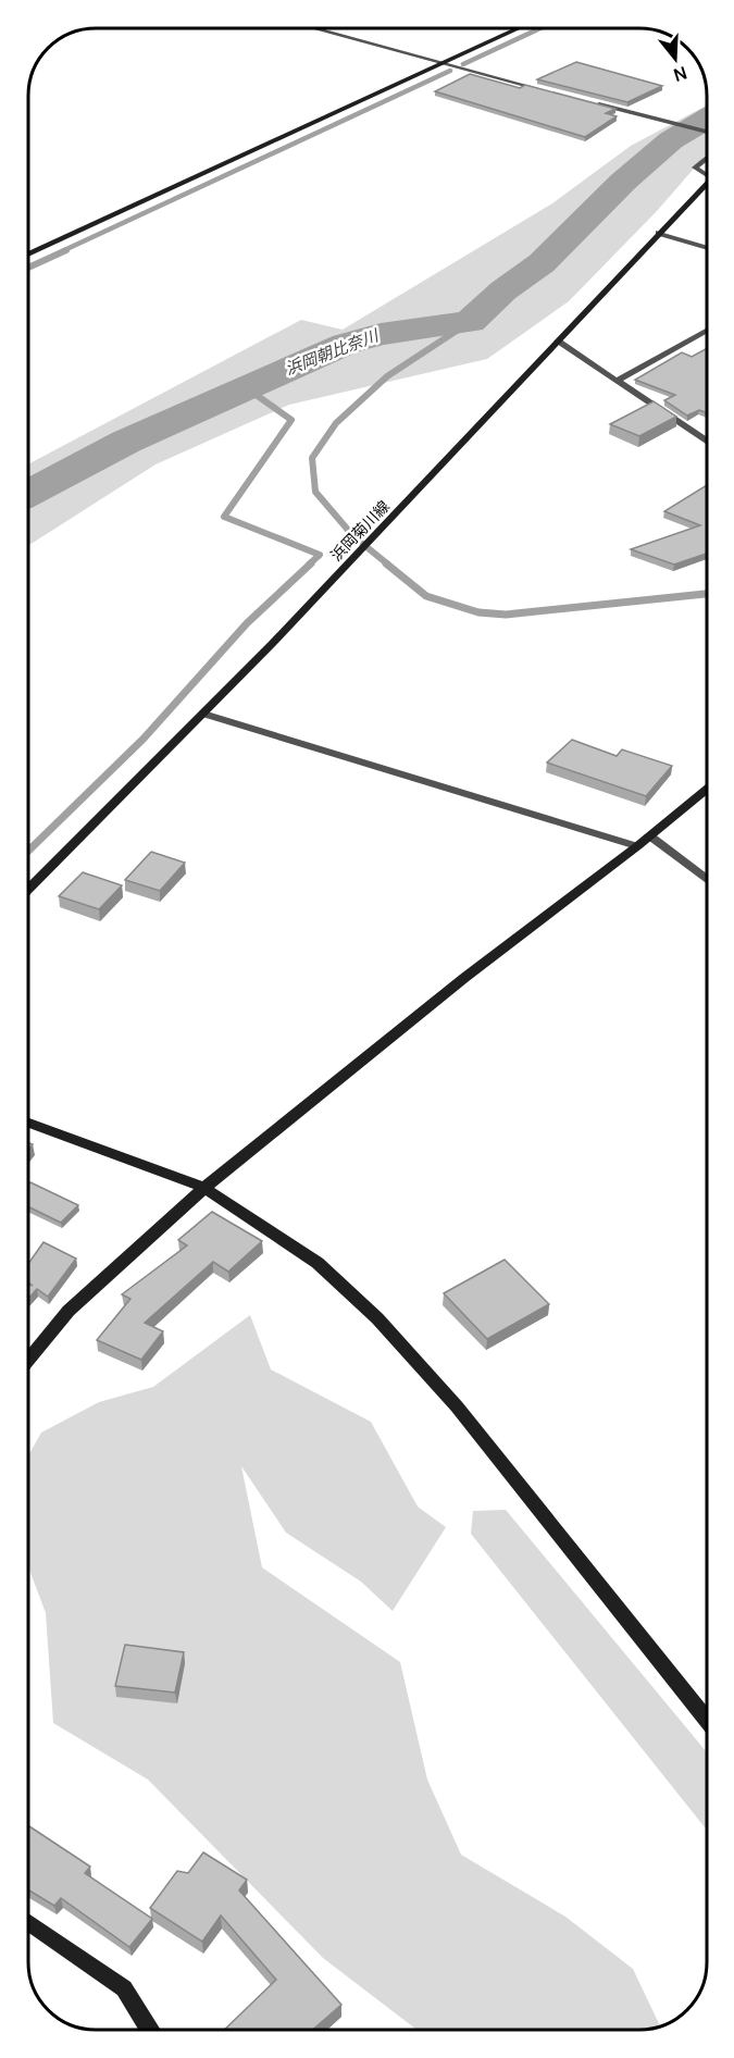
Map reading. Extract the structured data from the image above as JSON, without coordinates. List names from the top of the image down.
{
  "streets": {
    "street": ["浜岡菊川線"]
  },
  "water": ["浜岡朝比奈川"],
  "north": "bottom"
}
